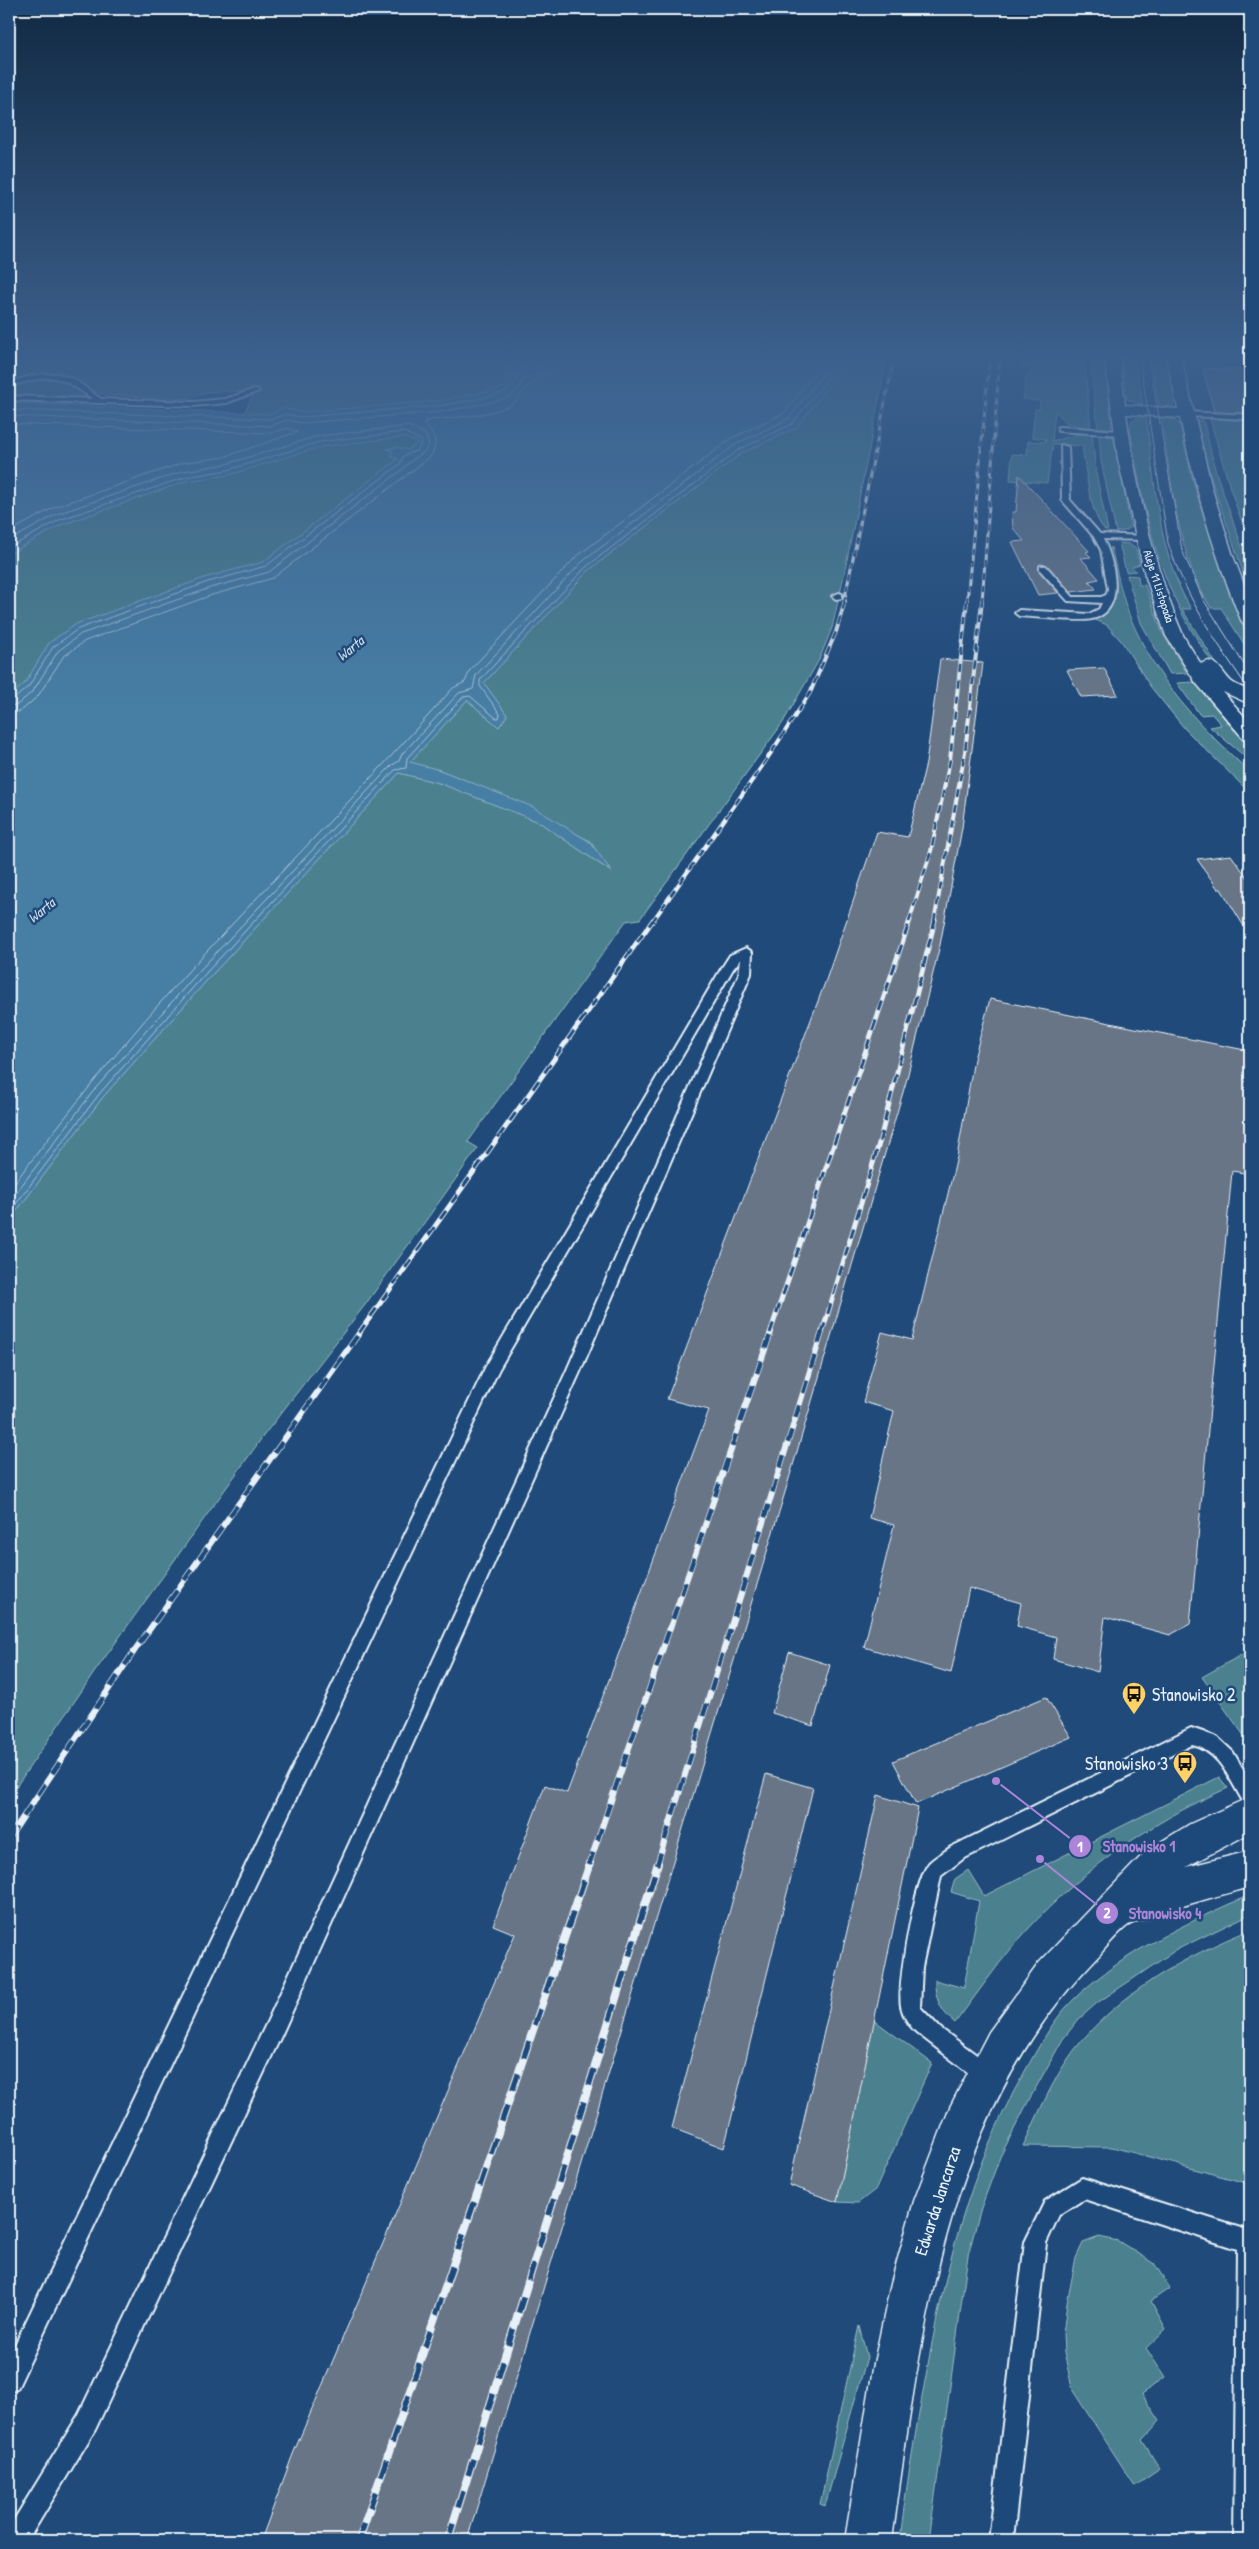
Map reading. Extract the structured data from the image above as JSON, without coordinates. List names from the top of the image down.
{
  "streets": {
    "main road": ["Aleje 11 Listopada", "Edwarda Jancarza"]
  },
  "water": ["Warta"],
  "places": {
    "bus stop": ["Stanowisko 2", "Stanowisko 3"],
    "other": ["Stanowisko 1", "Stanowisko 4"]
  }
}
